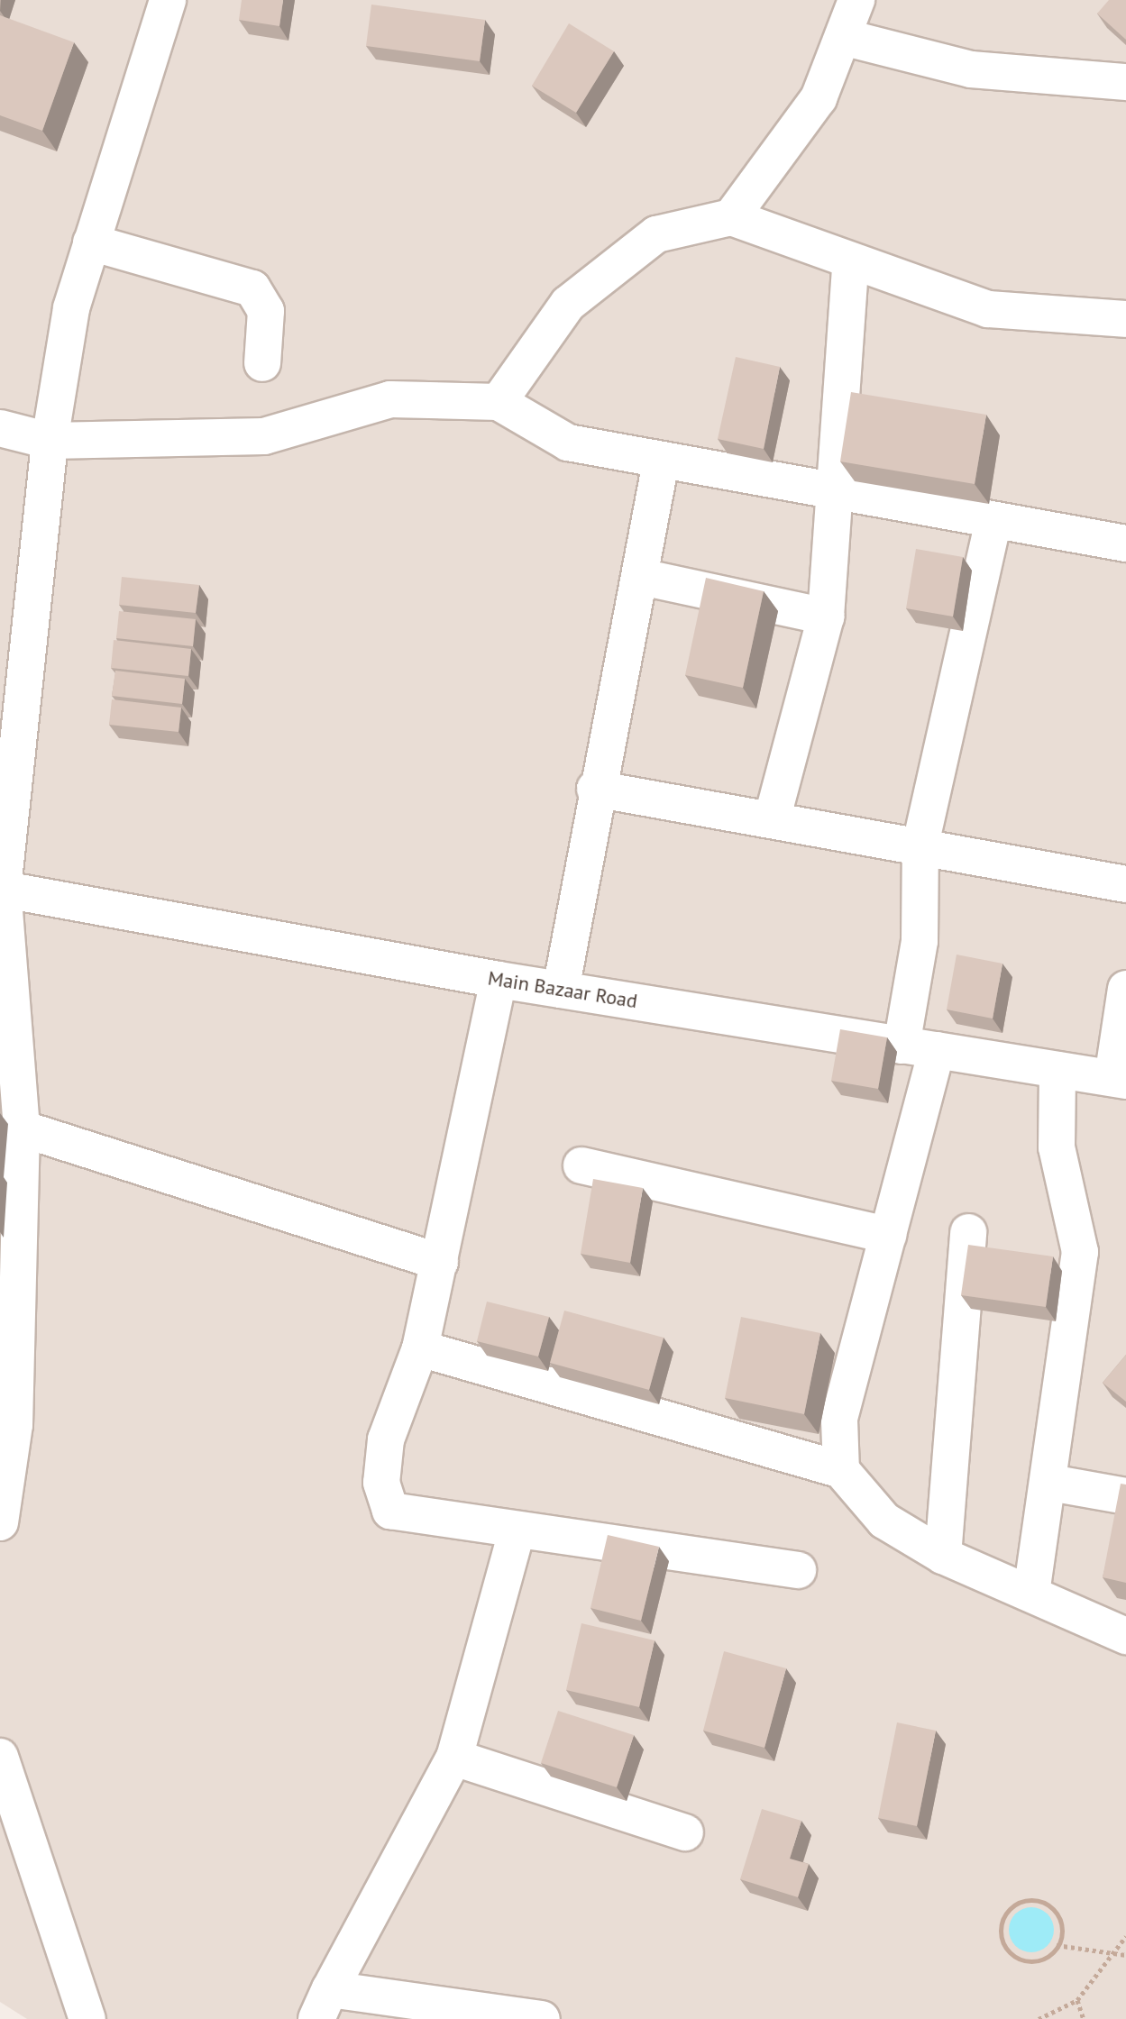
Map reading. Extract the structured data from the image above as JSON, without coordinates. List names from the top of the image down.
{
  "streets": {
    "street": ["Main Bazaar Road"]
  }
}
